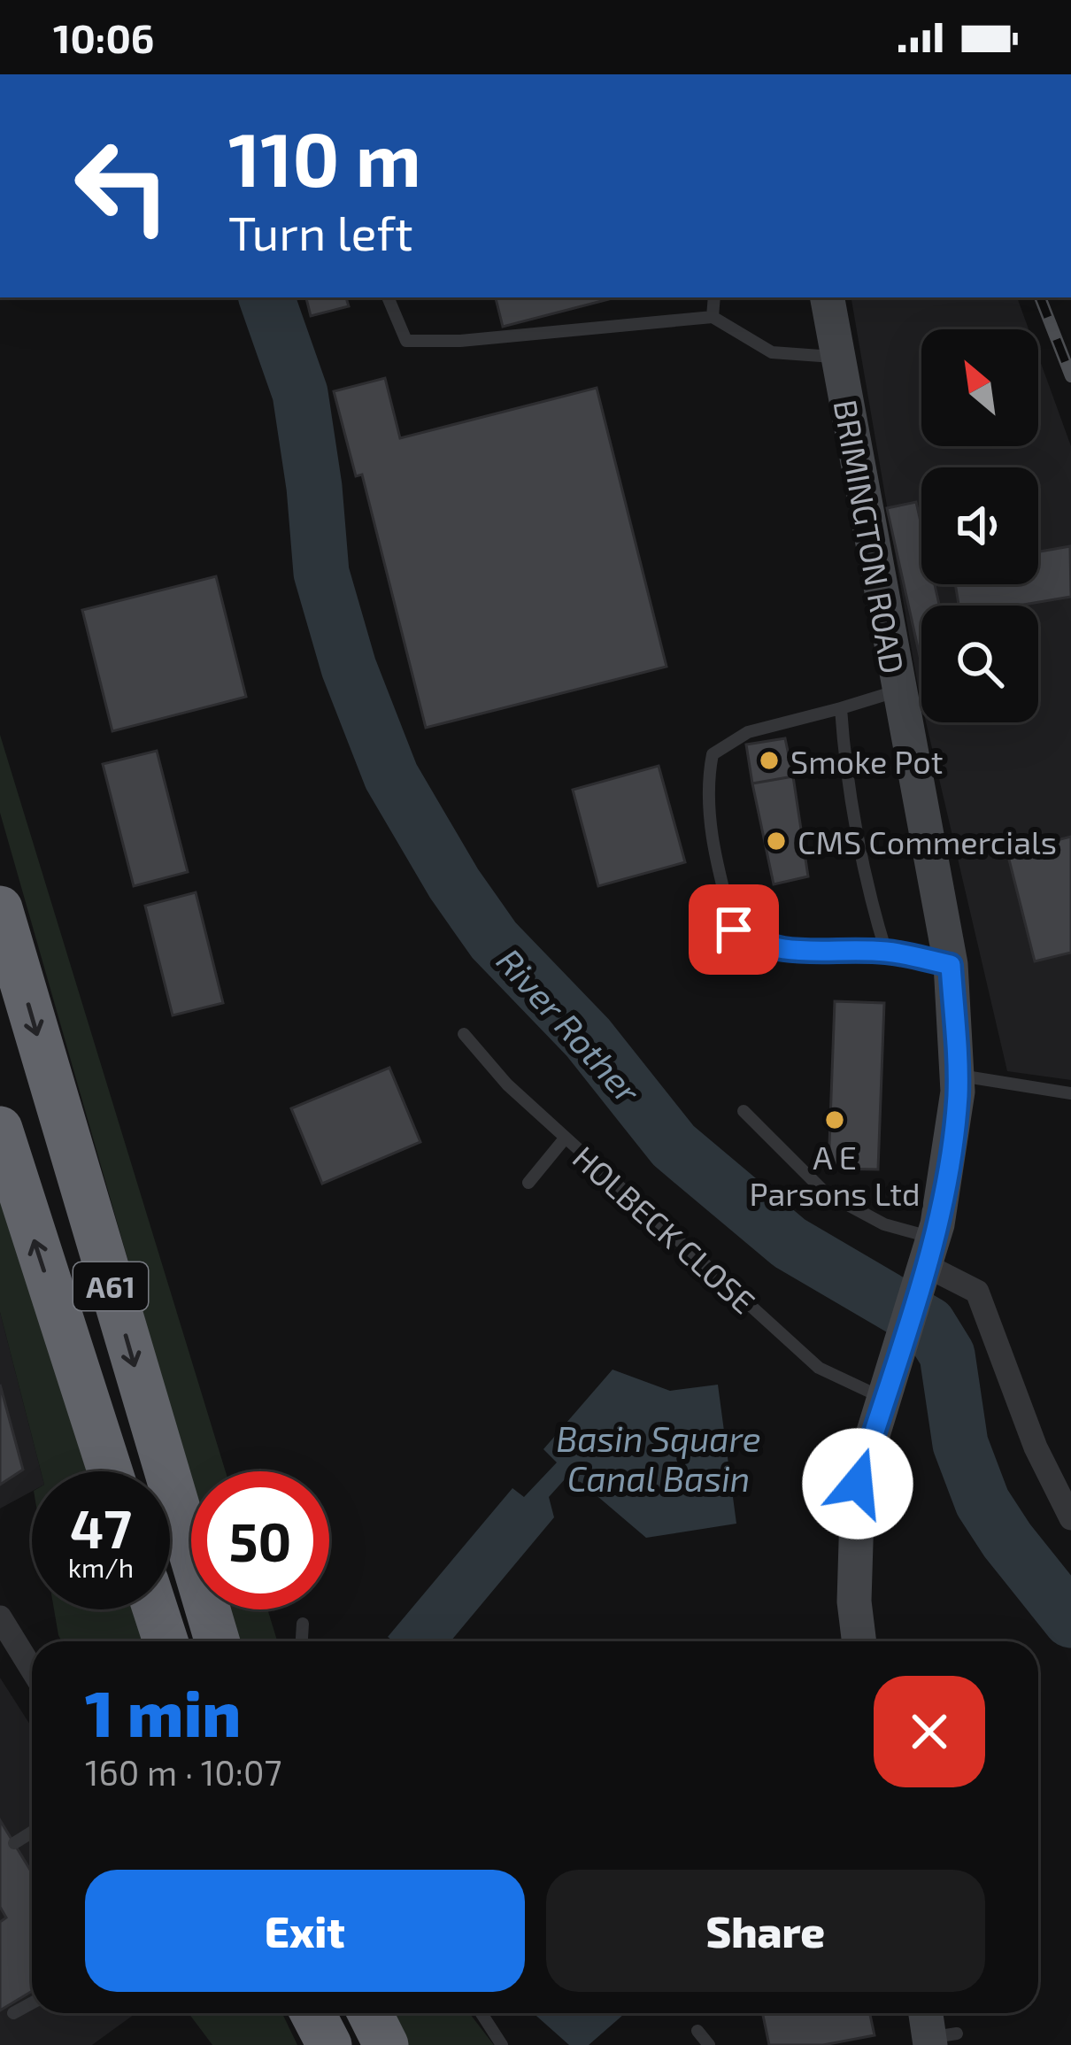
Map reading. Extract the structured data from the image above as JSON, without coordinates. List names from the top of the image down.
{
  "streets": {
    "highway": ["A61"],
    "main road": ["BRIMINGTON ROAD"],
    "lane": ["HOLBECK CLOSE"]
  },
  "crossings": [
    ["BRIMINGTON ROAD", "HOLBECK CLOSE"]
  ],
  "water": ["River Rother", "Basin Square Canal Basin"],
  "places": ["Smoke Pot", "CMS Commercials", "A E Parsons Ltd"],
  "north": "top left",
  "page": {
    "status": "10:06",
    "turn": ["110 m", "Turn left"],
    "speed": "47 km/h",
    "limit": "50",
    "heading": ["1 min", "160 m · 10:07"],
    "buttons": ["Exit", "Share"]
  }
}
